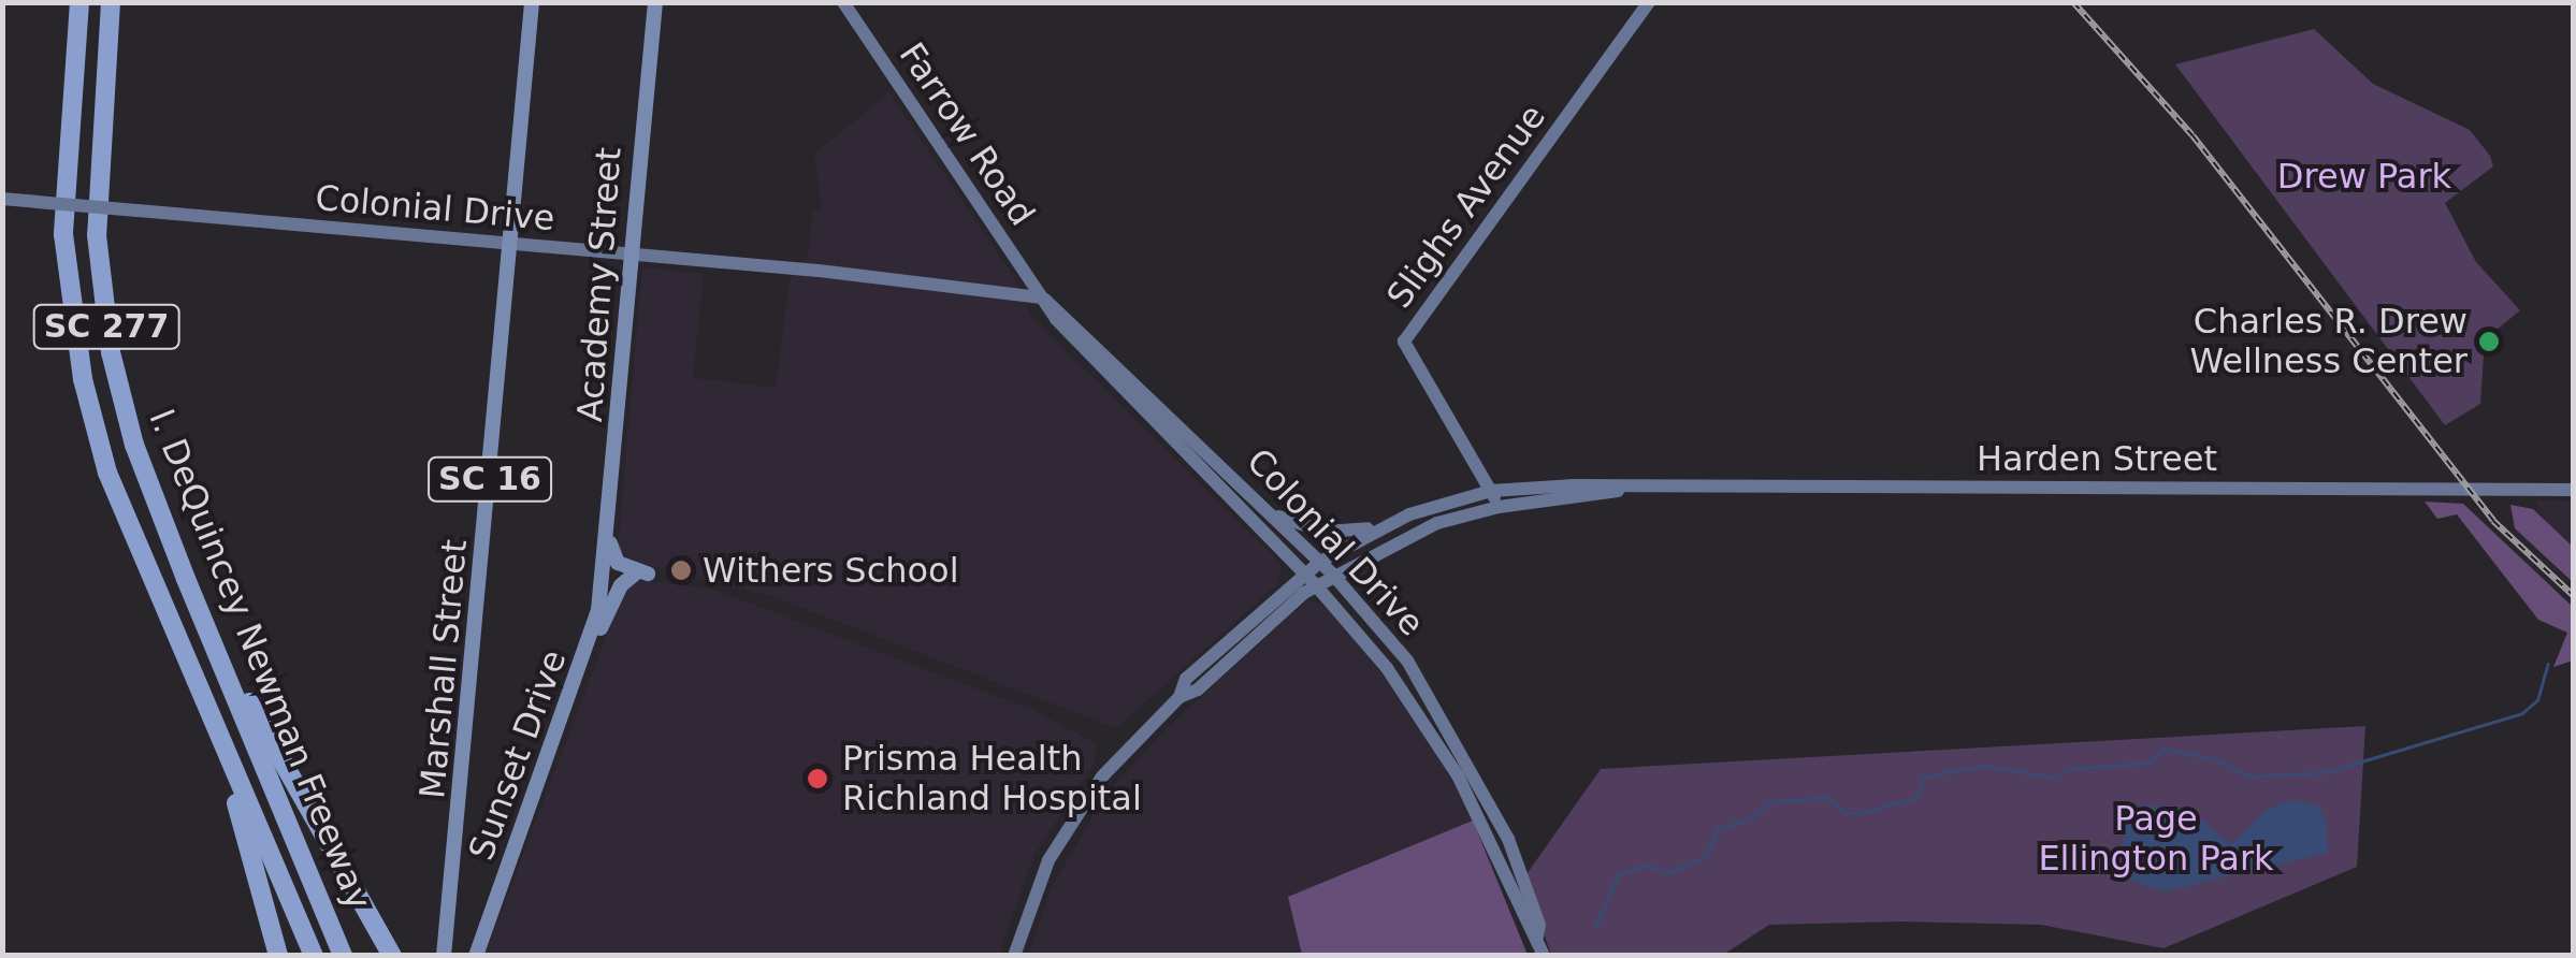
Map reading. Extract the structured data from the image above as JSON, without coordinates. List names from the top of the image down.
{
  "streets": {
    "highway": ["SC 277", "I. DeQuincey Newman Freeway"],
    "main road": [
      "Farrow Road",
      "Slighs Avenue",
      "Colonial Drive",
      "Academy Street",
      "Harden Street",
      "SC 16",
      "Marshall Street",
      "Sunset Drive"
    ]
  },
  "crossings": [
    ["Farrow Road", "Colonial Drive"],
    ["Slighs Avenue", "Harden Street"],
    ["Colonial Drive", "Academy Street"],
    ["Colonial Drive", "Harden Street"],
    ["Colonial Drive", "Marshall Street"],
    ["Academy Street", "Sunset Drive"]
  ],
  "parks": ["Drew Park", "Page Ellington Park"],
  "places": ["Charles R. Drew Wellness Center", "Withers School", "Prisma Health Richland Hospital"]
}
